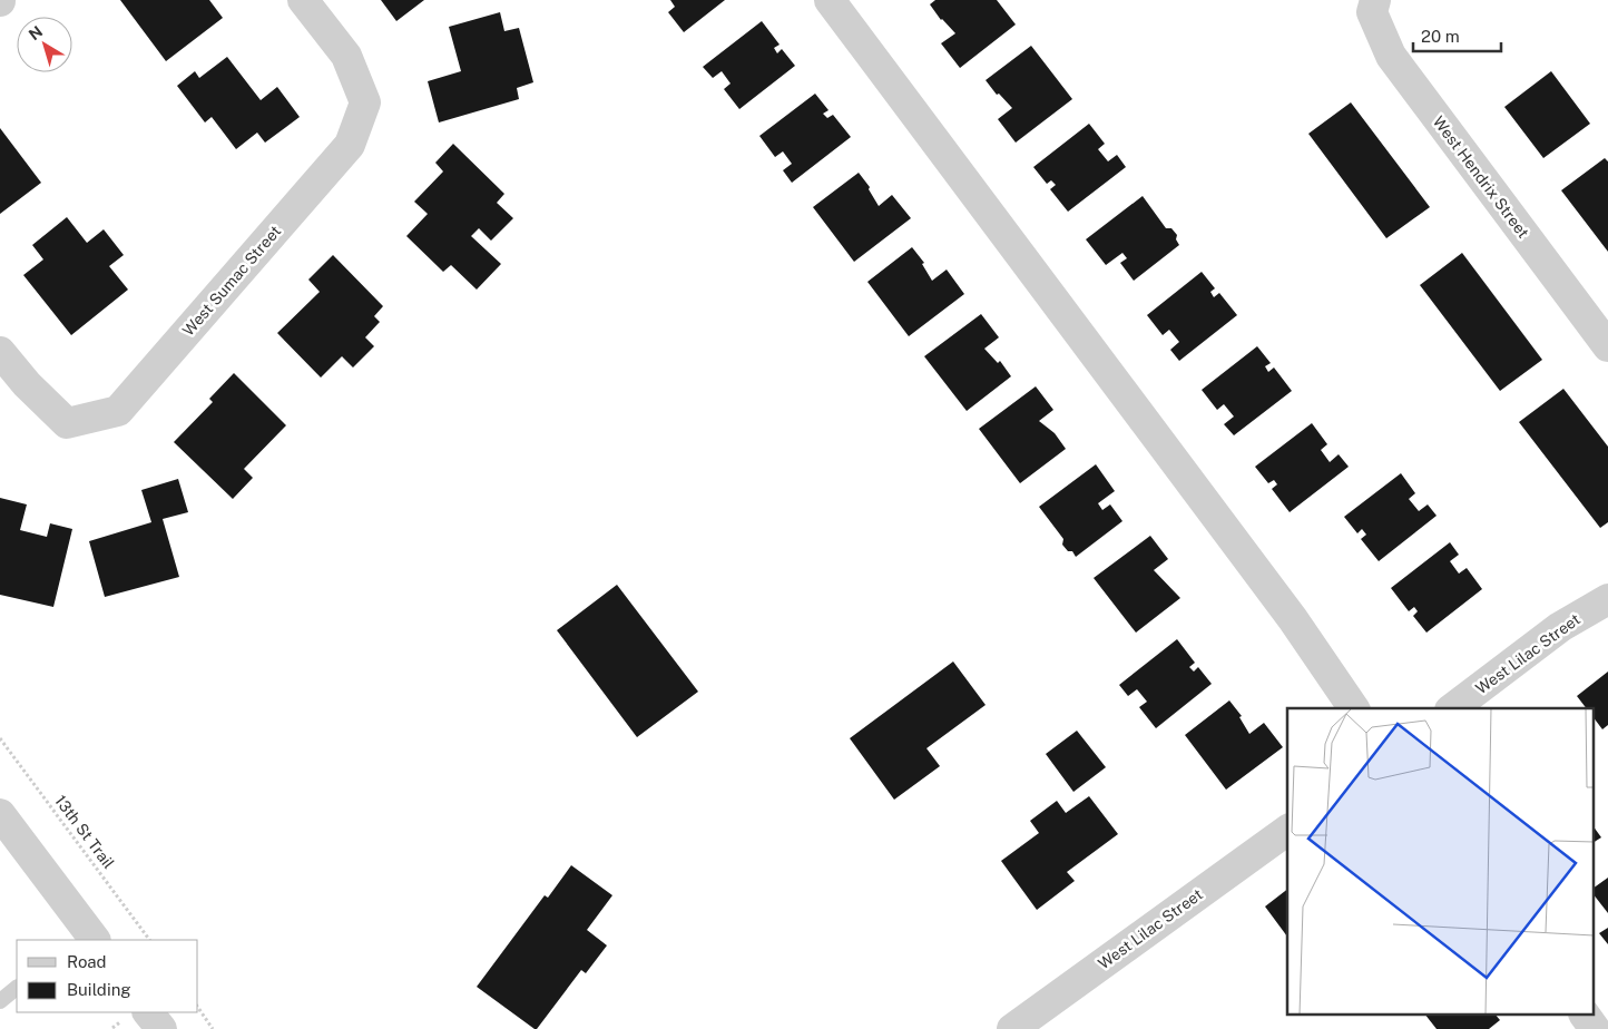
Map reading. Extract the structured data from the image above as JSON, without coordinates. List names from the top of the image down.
{
  "streets": {
    "street": ["West Hendrix Street", "West Sumac Street", "West Lilac Street"],
    "path": ["13th St Trail"]
  },
  "legend": ["Road", "Building"],
  "scale_bar": "20 m",
  "north": "top left"
}
